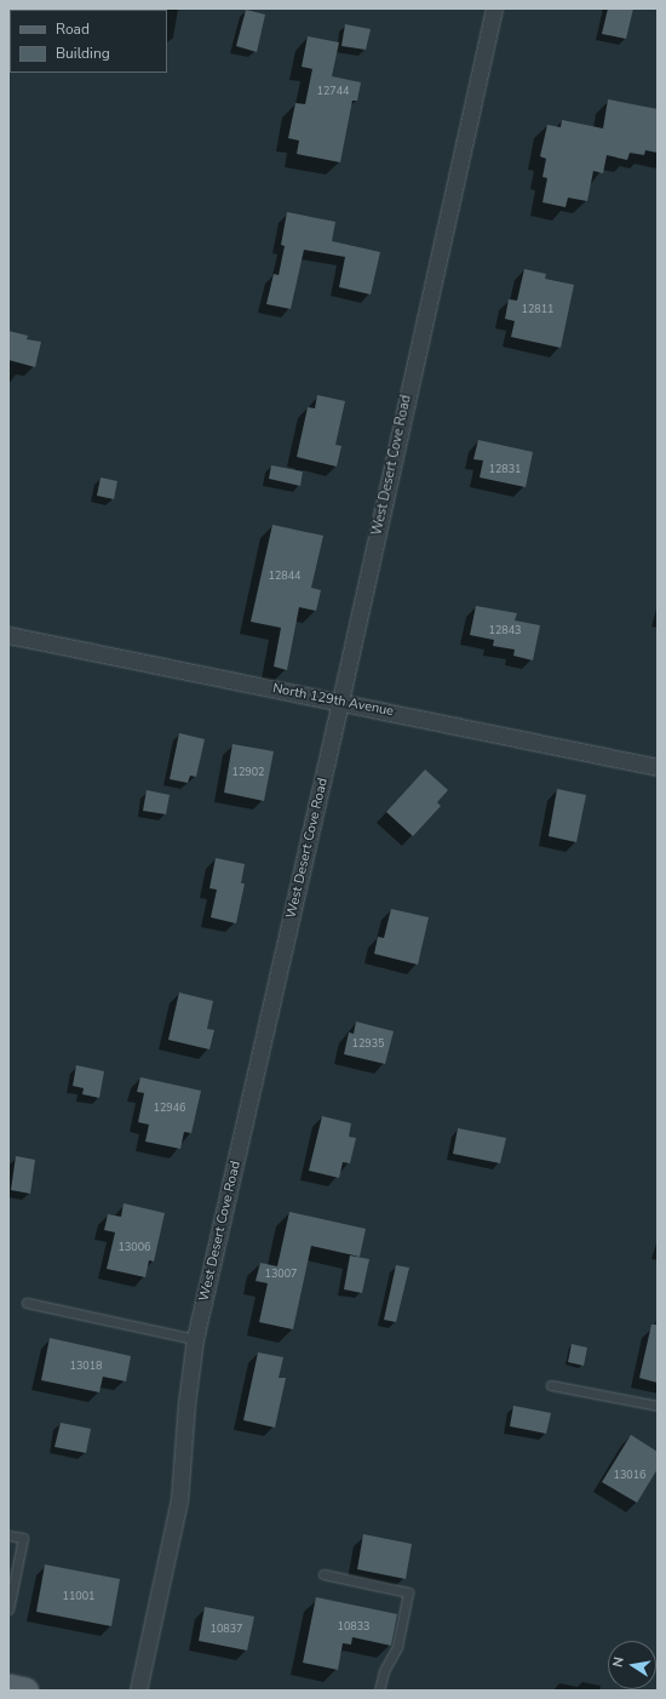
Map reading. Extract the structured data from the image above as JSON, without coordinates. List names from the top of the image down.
{
  "streets": {
    "street": ["West Desert Cove Road", "North 129th Avenue"]
  },
  "crossings": [
    ["West Desert Cove Road", "North 129th Avenue"]
  ],
  "house_numbers": [
    "12744",
    "12811",
    "12831",
    "12844",
    "12843",
    "12902",
    "12935",
    "12946",
    "13006",
    "13007",
    "13018",
    "13016",
    "11001",
    "10833",
    "10837"
  ],
  "legend": ["Road", "Building"],
  "north": "left"
}
